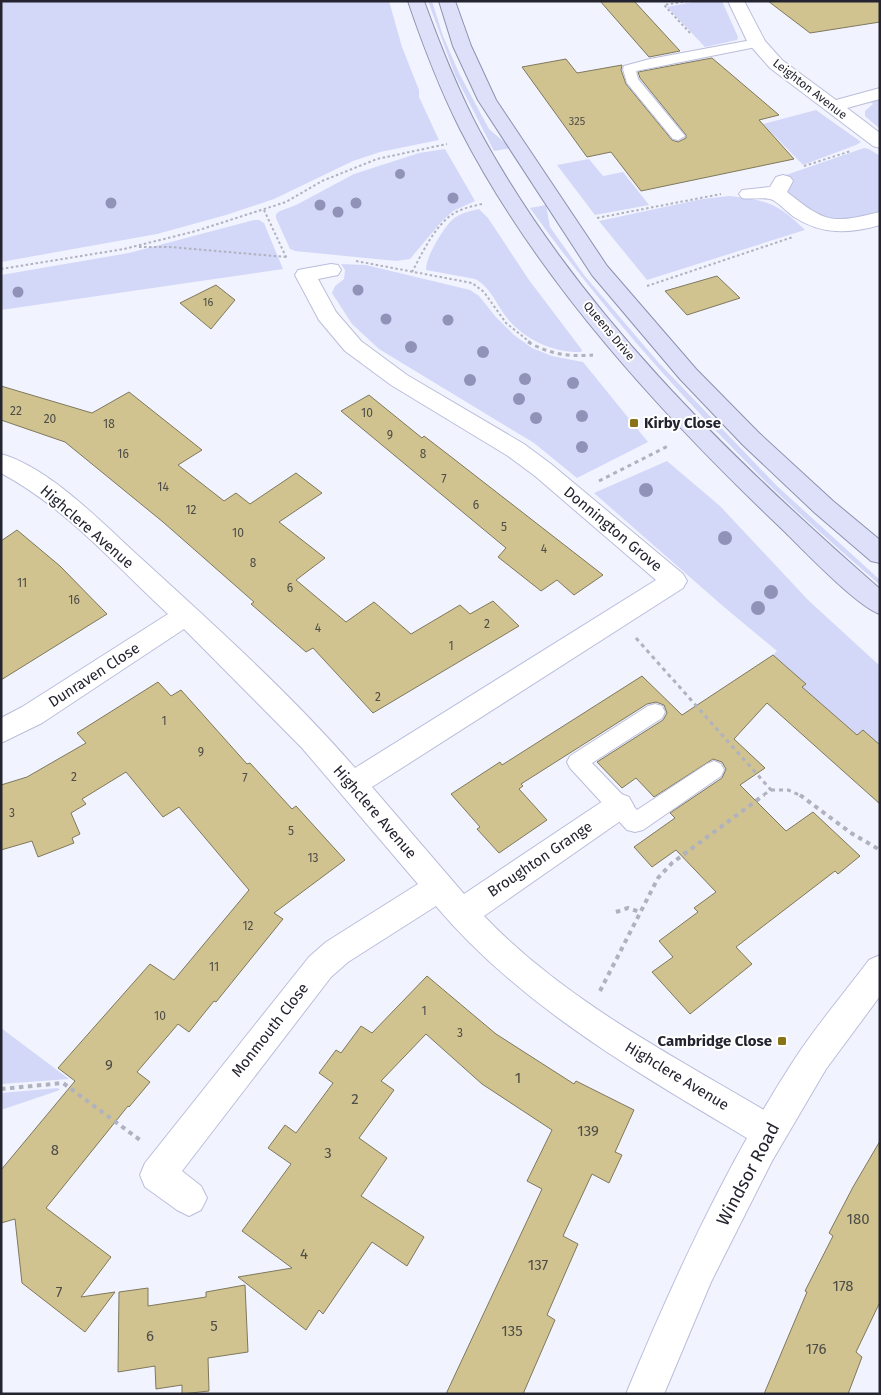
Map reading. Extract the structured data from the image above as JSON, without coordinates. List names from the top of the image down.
{
  "streets": {
    "main road": ["Queens Drive"],
    "street": [
      "Leighton Avenue",
      "Highclere Avenue",
      "Donnington Grove",
      "Dunraven Close",
      "Broughton Grange",
      "Monmouth Close",
      "Windsor Road"
    ]
  },
  "crossings": [
    ["Highclere Avenue", "Donnington Grove"],
    ["Highclere Avenue", "Dunraven Close"],
    ["Highclere Avenue", "Broughton Grange"],
    ["Highclere Avenue", "Monmouth Close"],
    ["Highclere Avenue", "Windsor Road"]
  ],
  "places": {
    "transit": ["Kirby Close", "Cambridge Close"]
  },
  "house_numbers": [
    "325",
    "16",
    "22",
    "10",
    "20",
    "18",
    "9",
    "16",
    "8",
    "7",
    "14",
    "6",
    "12",
    "5",
    "10",
    "4",
    "8",
    "11",
    "6",
    "16",
    "2",
    "4",
    "1",
    "2",
    "1",
    "9",
    "2",
    "7",
    "3",
    "5",
    "13",
    "12",
    "11",
    "1",
    "10",
    "3",
    "9",
    "1",
    "2",
    "139",
    "8",
    "3",
    "180",
    "4",
    "137",
    "178",
    "7",
    "5",
    "135",
    "6",
    "176"
  ]
}
